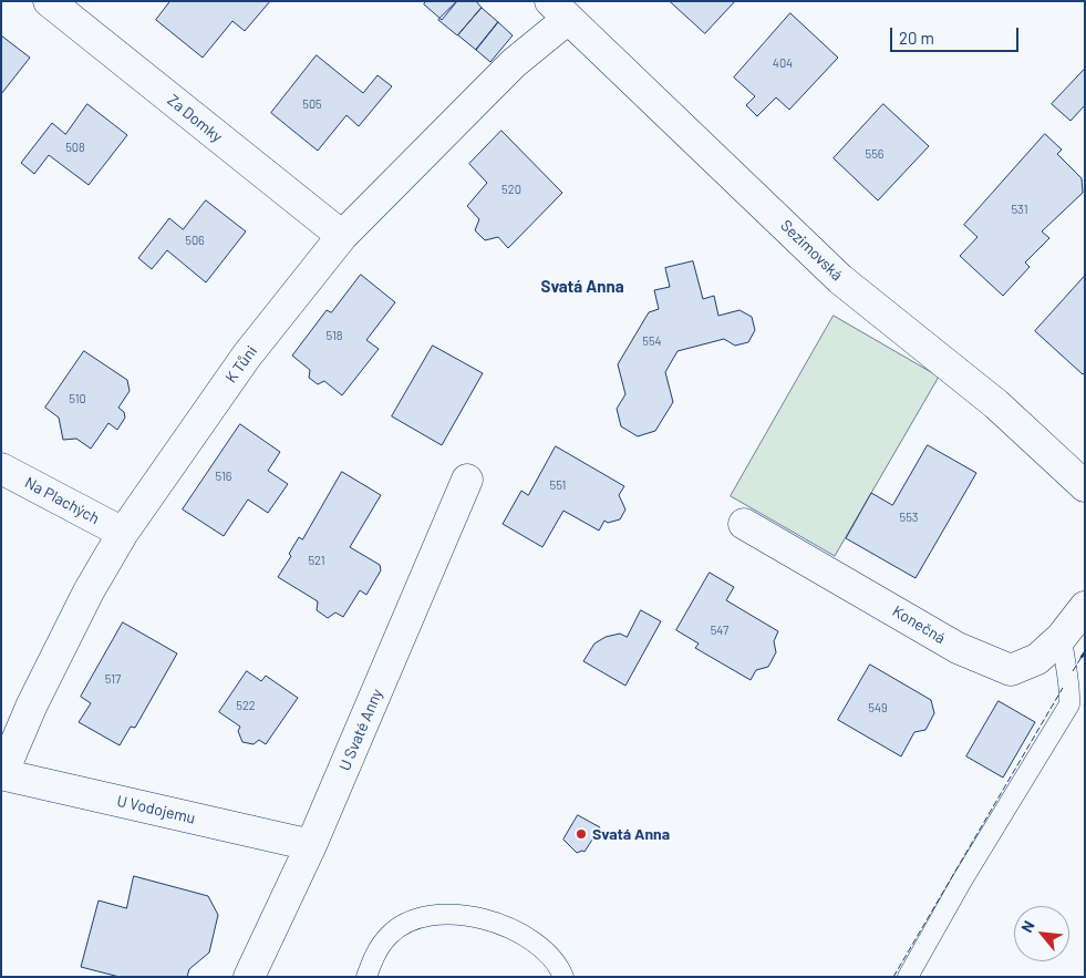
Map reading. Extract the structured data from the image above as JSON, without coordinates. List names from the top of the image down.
{
  "streets": {
    "street": [
      "Za Domky",
      "Sezimovská",
      "K Tůni",
      "Na Plachých",
      "Konečná",
      "U Svaté Anny",
      "U Vodojemu"
    ]
  },
  "crossings": [
    ["Za Domky", "K Tůni"],
    ["Sezimovská", "K Tůni"],
    ["K Tůni", "Na Plachých"],
    ["K Tůni", "U Vodojemu"],
    ["U Svaté Anny", "U Vodojemu"]
  ],
  "districts": ["Svatá Anna"],
  "places": ["Svatá Anna"],
  "house_numbers": [
    "404",
    "505",
    "508",
    "556",
    "520",
    "531",
    "506",
    "518",
    "554",
    "510",
    "516",
    "551",
    "553",
    "521",
    "547",
    "517",
    "522",
    "549"
  ],
  "scale_bar": "20 m",
  "north": "top left"
}
